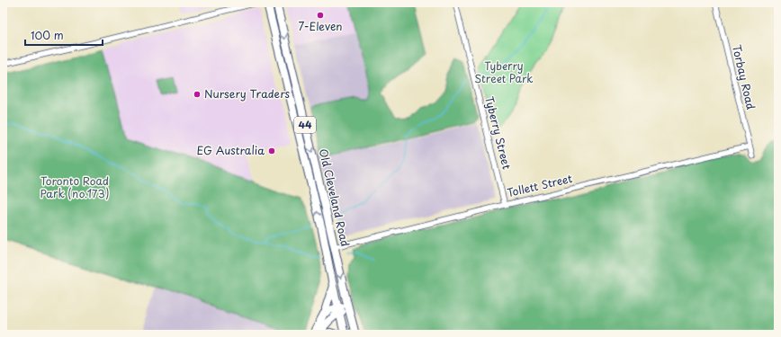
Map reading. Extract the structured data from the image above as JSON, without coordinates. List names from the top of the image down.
{
  "streets": {
    "main road": ["44", "Old Cleveland Road"],
    "street": ["Torbay Road", "Tyberry Street", "Tollett Street"]
  },
  "crossings": [
    ["Torbay Road", "Tollett Street"],
    ["44", "Old Cleveland Road"],
    ["Tyberry Street", "Tollett Street"],
    ["Tollett Street", "Old Cleveland Road"]
  ],
  "parks": ["Tyberry Street Park", "Toronto Road Park (no.173)"],
  "places": ["7-Eleven", "Nursery Traders", "EG Australia"],
  "scale_bar": "100 m"
}
